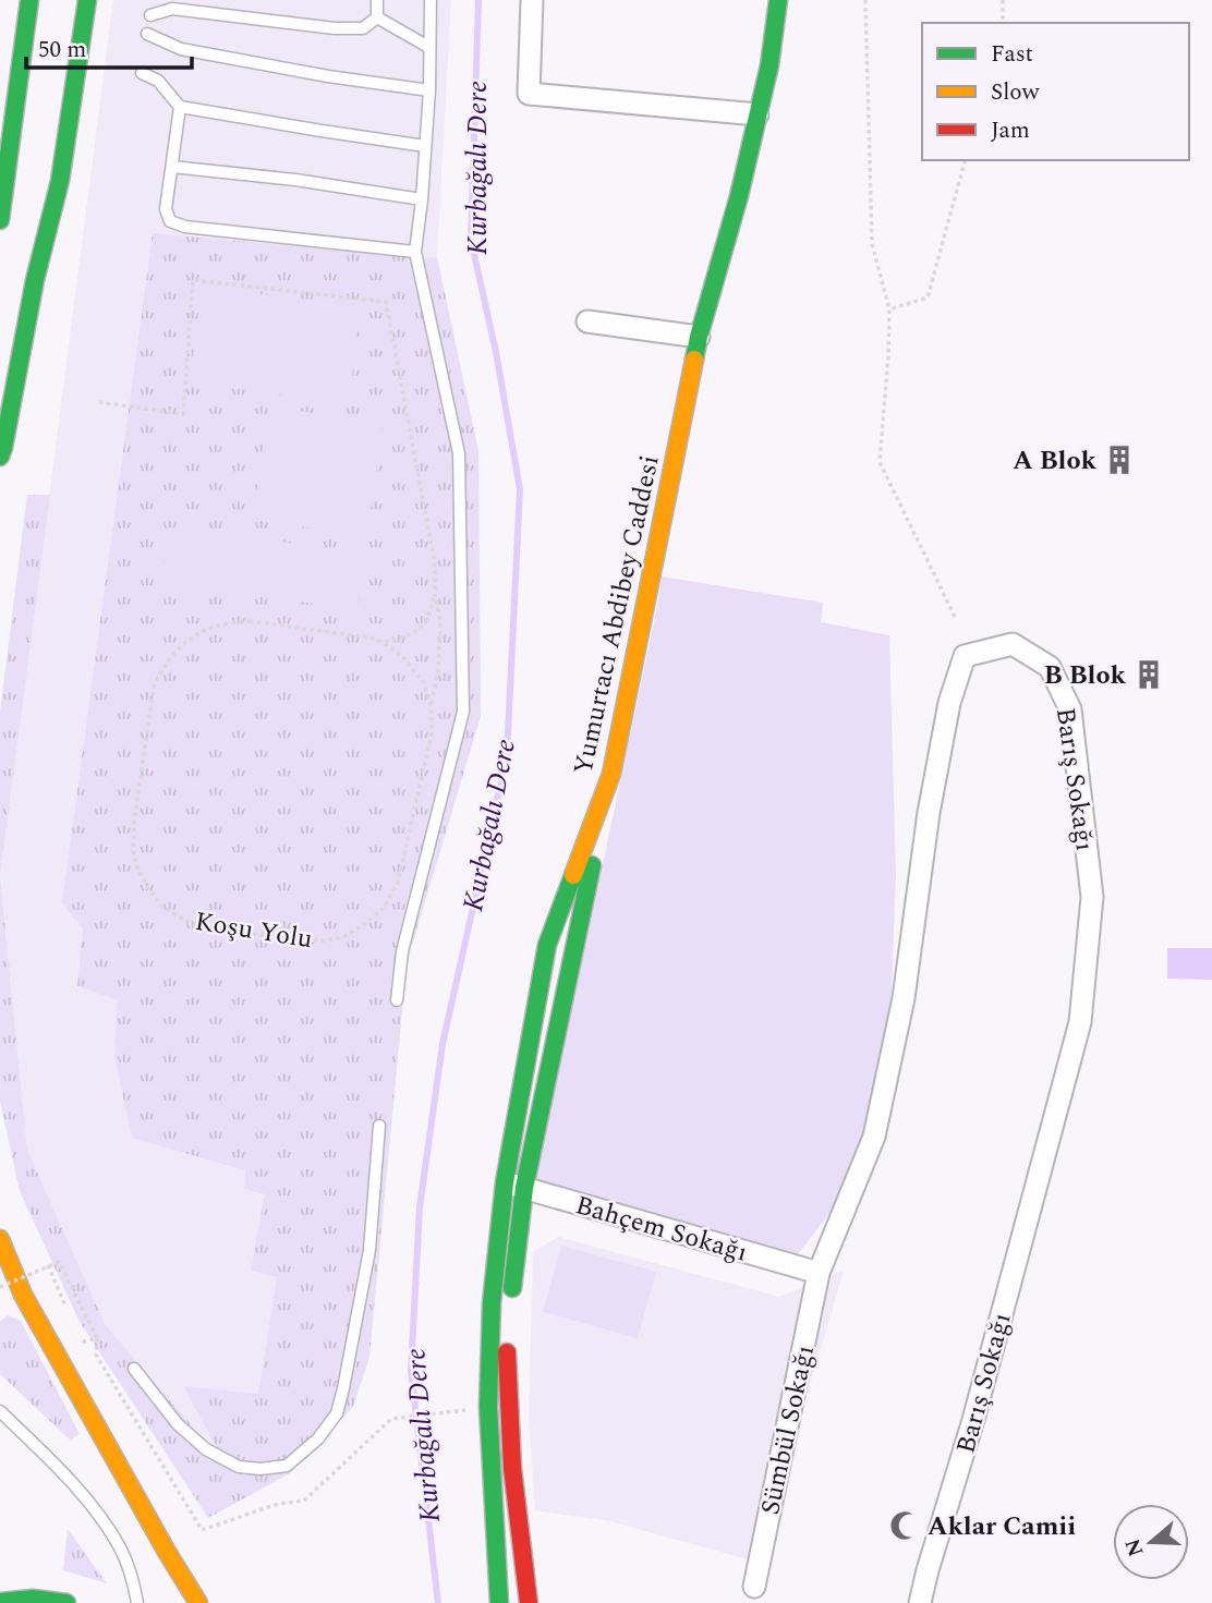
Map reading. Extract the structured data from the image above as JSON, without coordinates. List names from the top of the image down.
{
  "streets": {
    "main road": ["Yumurtacı Abdibey Caddesi"],
    "street": ["Barış Sokağı", "Bahçem Sokağı", "Sümbül Sokağı"],
    "path": ["Koşu Yolu"]
  },
  "crossings": [
    ["Yumurtacı Abdibey Caddesi", "Bahçem Sokağı"],
    ["Barış Sokağı", "Bahçem Sokağı"],
    ["Barış Sokağı", "Sümbül Sokağı"],
    ["Bahçem Sokağı", "Sümbül Sokağı"]
  ],
  "water": ["Kurbağalı Dere"],
  "places": {
    "building": ["A Blok", "B Blok"],
    "mosque": ["Aklar Camii"]
  },
  "legend": ["Fast", "Slow", "Jam"],
  "scale_bar": "50 m",
  "north": "left"
}
